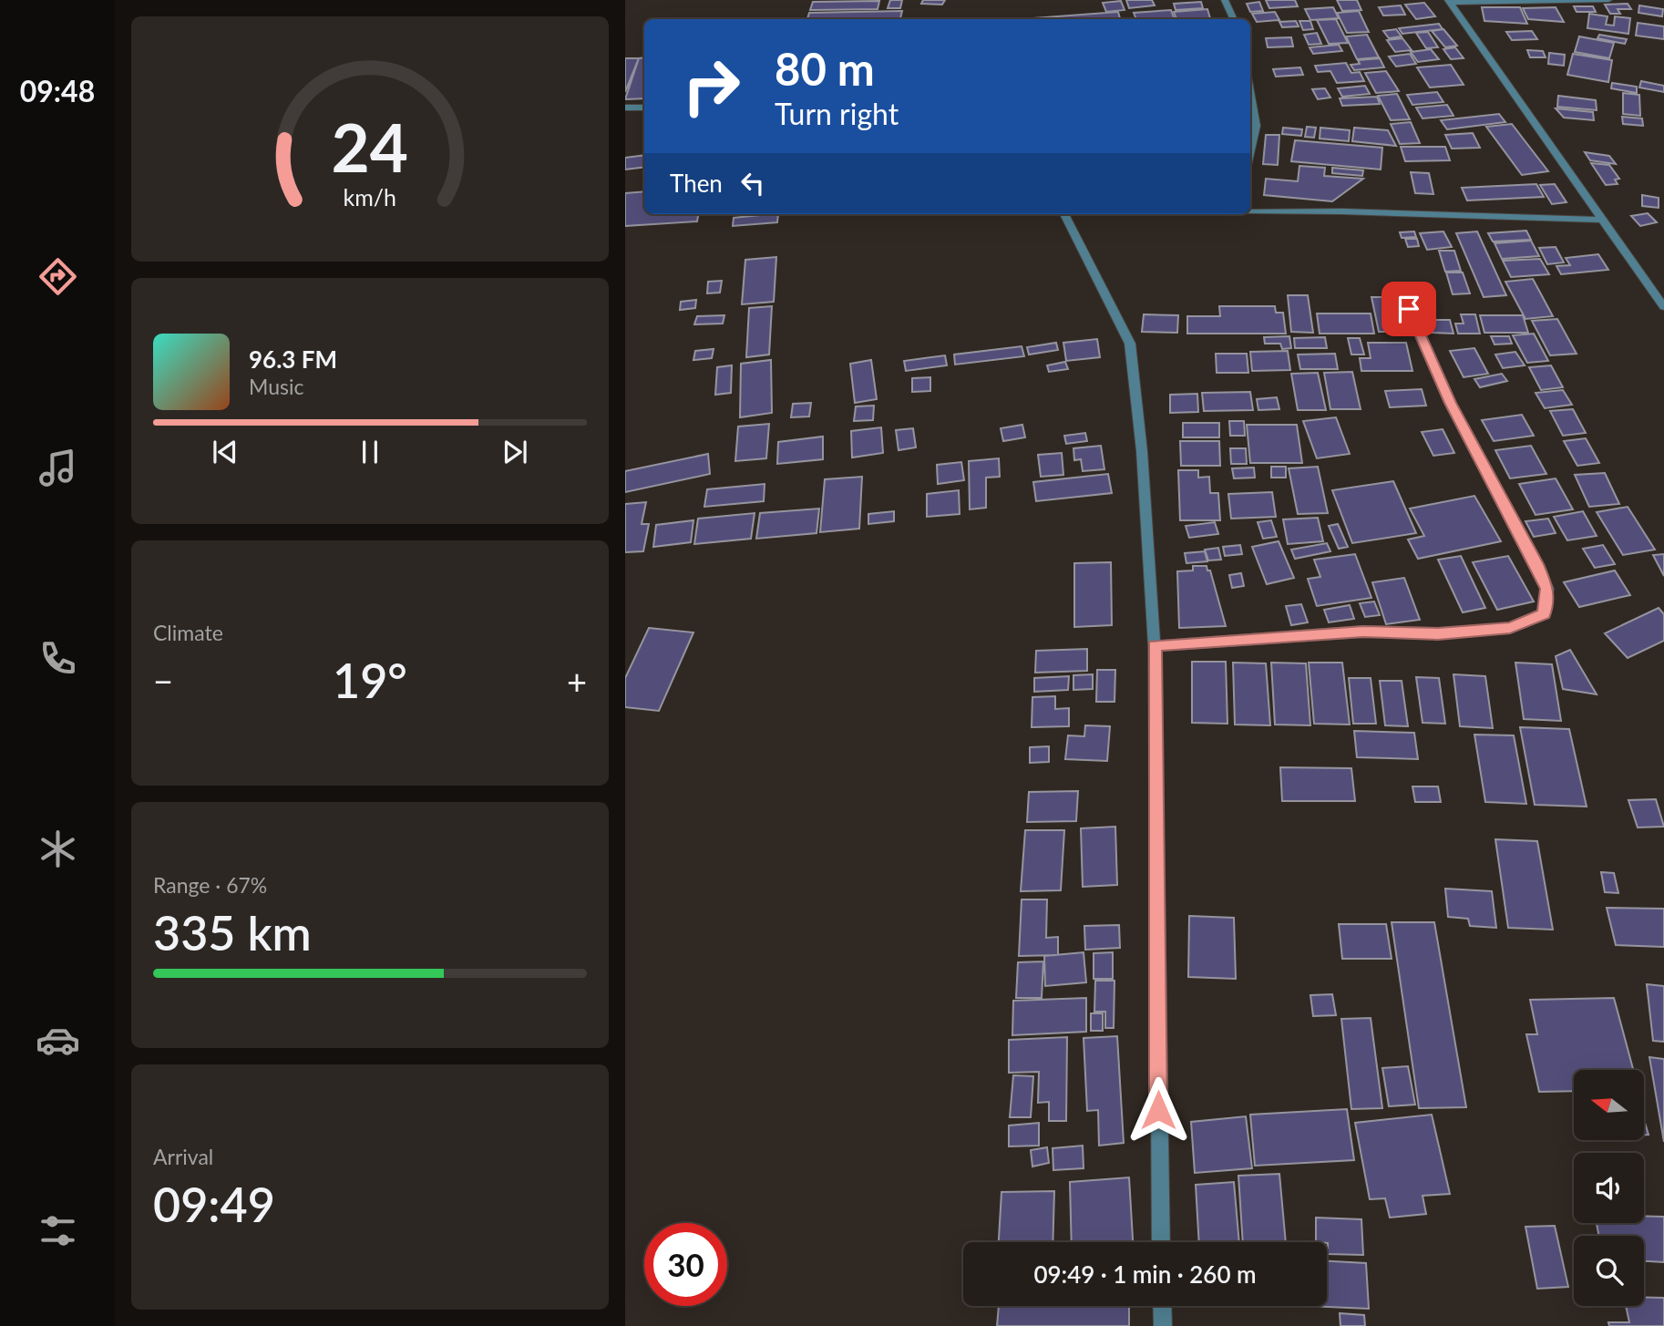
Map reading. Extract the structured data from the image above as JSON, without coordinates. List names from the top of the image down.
{
  "north": "left",
  "page": {
    "tabs": "09:48",
    "turn": ["80 m", "Turn right"],
    "then": "Then",
    "song": ["96.3 FM", "Music"],
    "tile": [
      "Climate",
      ["Range · 67%", "335 km"],
      ["Arrival", "09:49"]
    ],
    "heat": ["−", "19°", "+"],
    "limit": "30",
    "trip": "09:49 · 1 min · 260 m",
    "gauge": ["24", "km/h"]
  }
}
